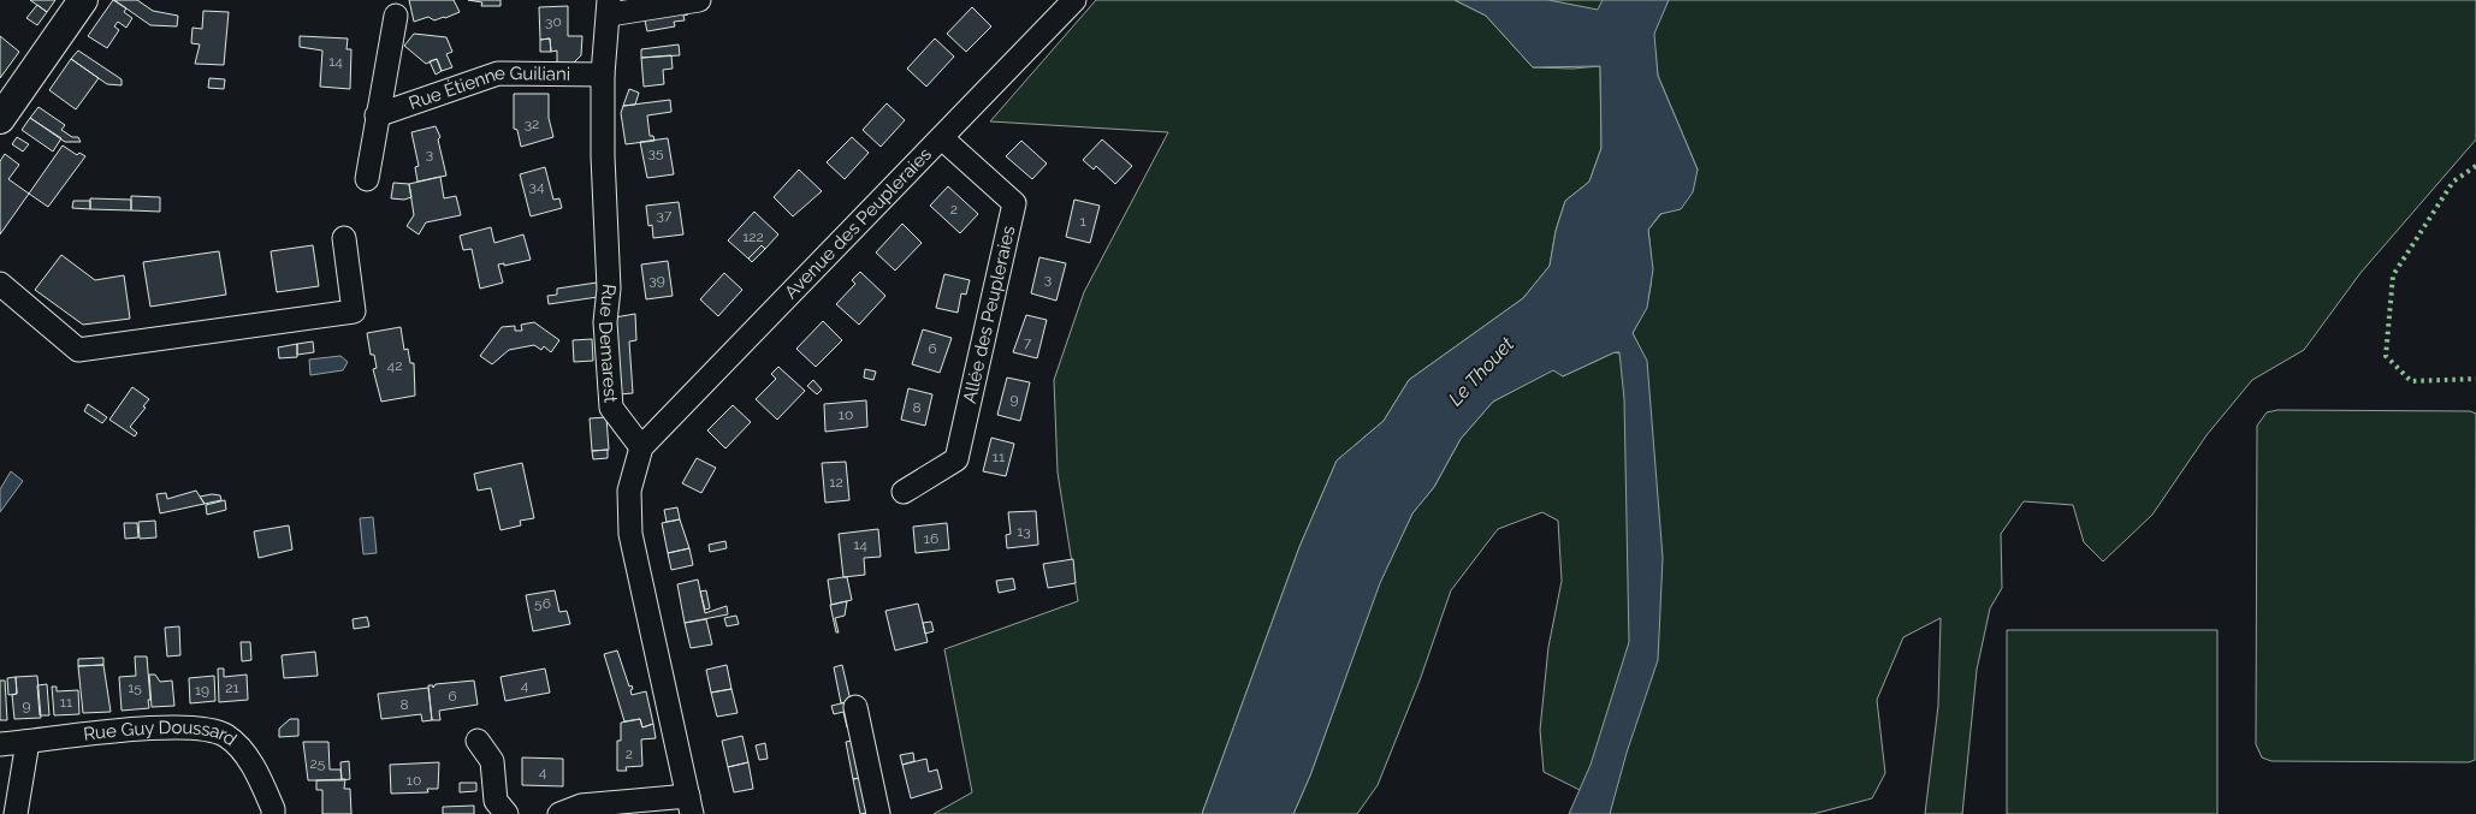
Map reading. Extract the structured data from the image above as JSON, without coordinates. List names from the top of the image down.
{
  "streets": {
    "street": [
      "Rue Étienne Guiliani",
      "Avenue des Peupleraies",
      "Allée des Peupleraies",
      "Rue Demarest",
      "Rue Guy Doussard"
    ]
  },
  "crossings": [
    ["Rue Étienne Guiliani", "Rue Demarest"],
    ["Avenue des Peupleraies", "Allée des Peupleraies"],
    ["Avenue des Peupleraies", "Rue Demarest"]
  ],
  "water": ["Le Thouet"],
  "house_numbers": [
    "30",
    "14",
    "32",
    "35",
    "3",
    "34",
    "2",
    "37",
    "1",
    "122",
    "3",
    "39",
    "7",
    "6",
    "42",
    "9",
    "8",
    "10",
    "11",
    "12",
    "13",
    "16",
    "14",
    "56",
    "4",
    "15",
    "21",
    "19",
    "6",
    "11",
    "8",
    "9",
    "2",
    "25",
    "4",
    "10"
  ]
}
